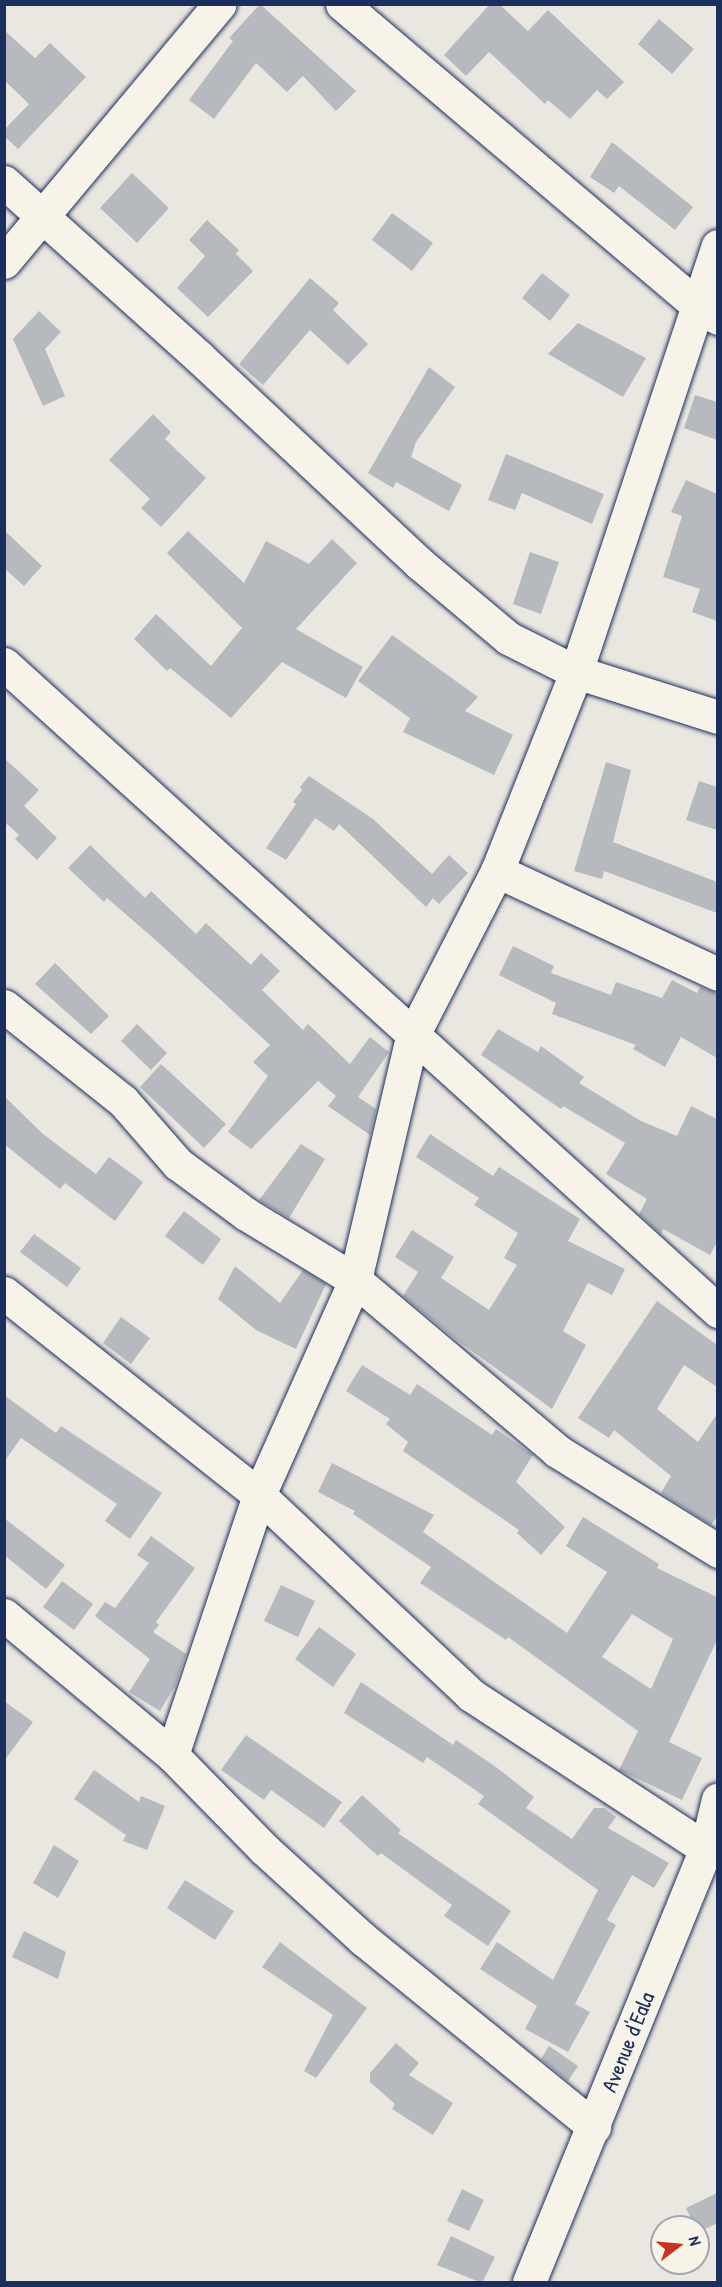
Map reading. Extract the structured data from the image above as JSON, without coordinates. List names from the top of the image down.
{
  "streets": {
    "street": ["Avenue d'Eala"]
  },
  "north": "right"
}
